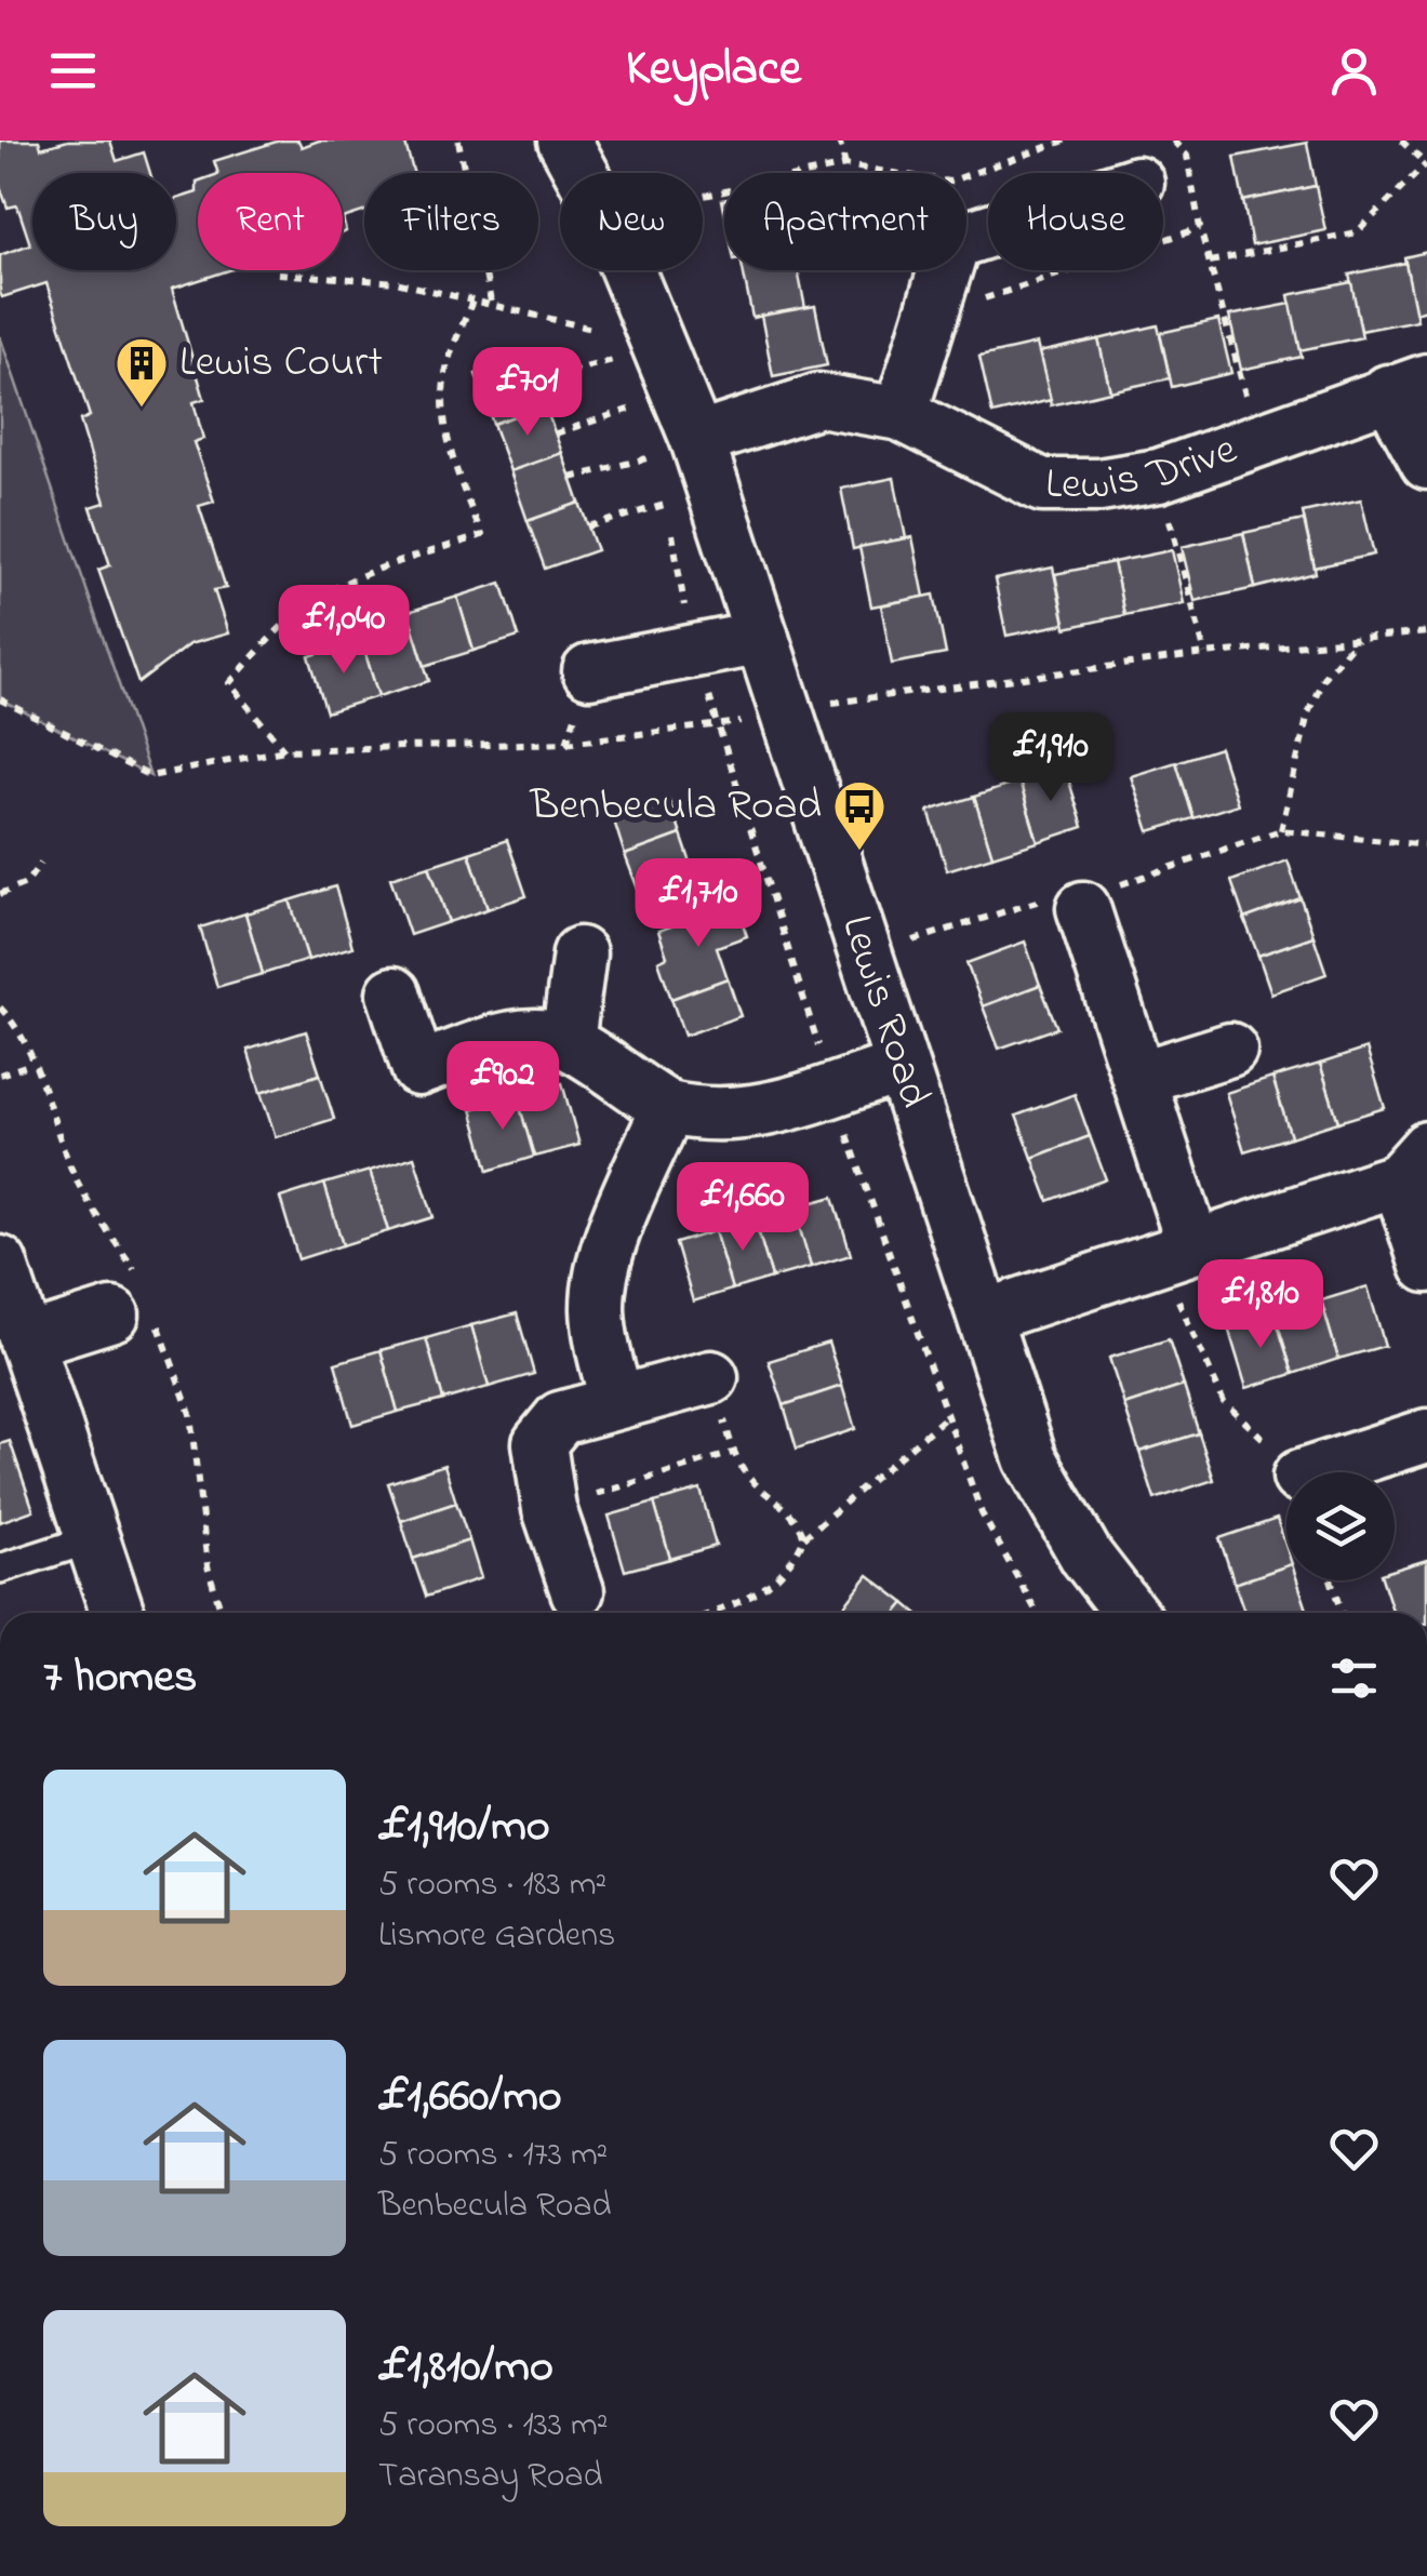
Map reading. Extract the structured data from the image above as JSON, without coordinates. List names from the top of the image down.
{
  "streets": {
    "street": ["Lewis Drive", "Lewis Road"]
  },
  "crossings": [
    ["Lewis Drive", "Lewis Road"]
  ],
  "places": {
    "building": ["Lewis Court"],
    "bus stop": ["Benbecula Road"]
  },
  "page": {
    "header": "Keyplace",
    "chip": [
      "Buy",
      "Rent",
      "Filters",
      "New",
      "Apartment",
      "House"
    ],
    "price": [
      "£701",
      "£1,040",
      "£1,910",
      "£1,710",
      "£902",
      "£1,660",
      "£1,810"
    ],
    "heading": "7 homes",
    "list": [
      {
        "name": "£1,910/mo",
        "note": "5 rooms · 183 m² · Lismore Gardens"
      },
      {
        "name": "£1,660/mo",
        "note": "5 rooms · 173 m² · Benbecula Road"
      },
      {
        "name": "£1,810/mo",
        "note": "5 rooms · 133 m² · Taransay Road"
      }
    ]
  }
}
